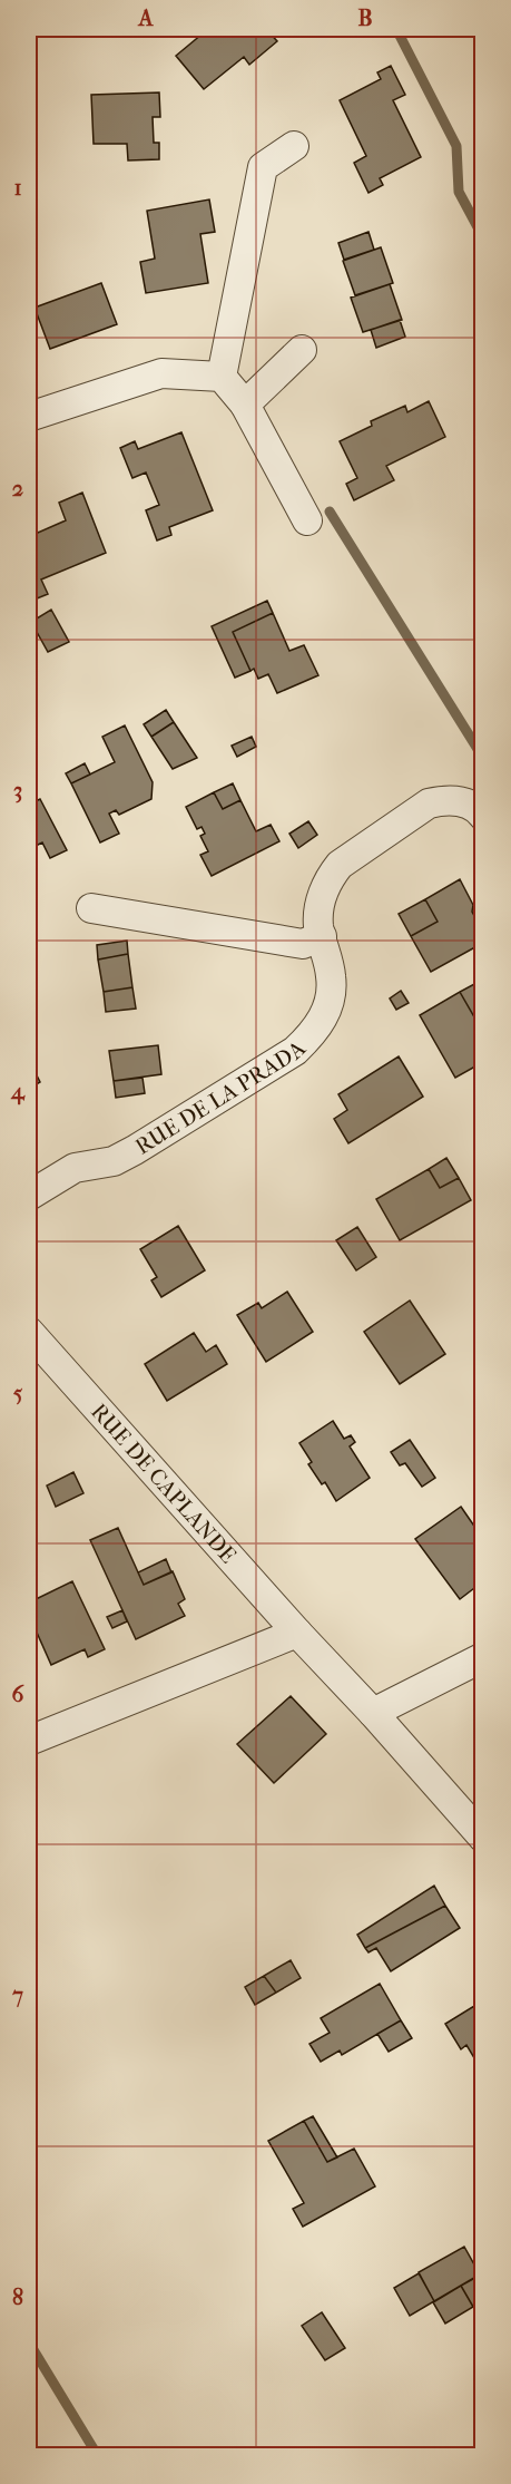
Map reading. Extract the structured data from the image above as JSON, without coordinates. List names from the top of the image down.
{
  "streets": {
    "street": ["RUE DE LA PRADA", "RUE DE CAPLANDE"]
  },
  "grid": {
    "columns": ["A", "B"],
    "rows": [
      "1",
      "2",
      "3",
      "4",
      "5",
      "6",
      "7",
      "8"
    ]
  }
}
